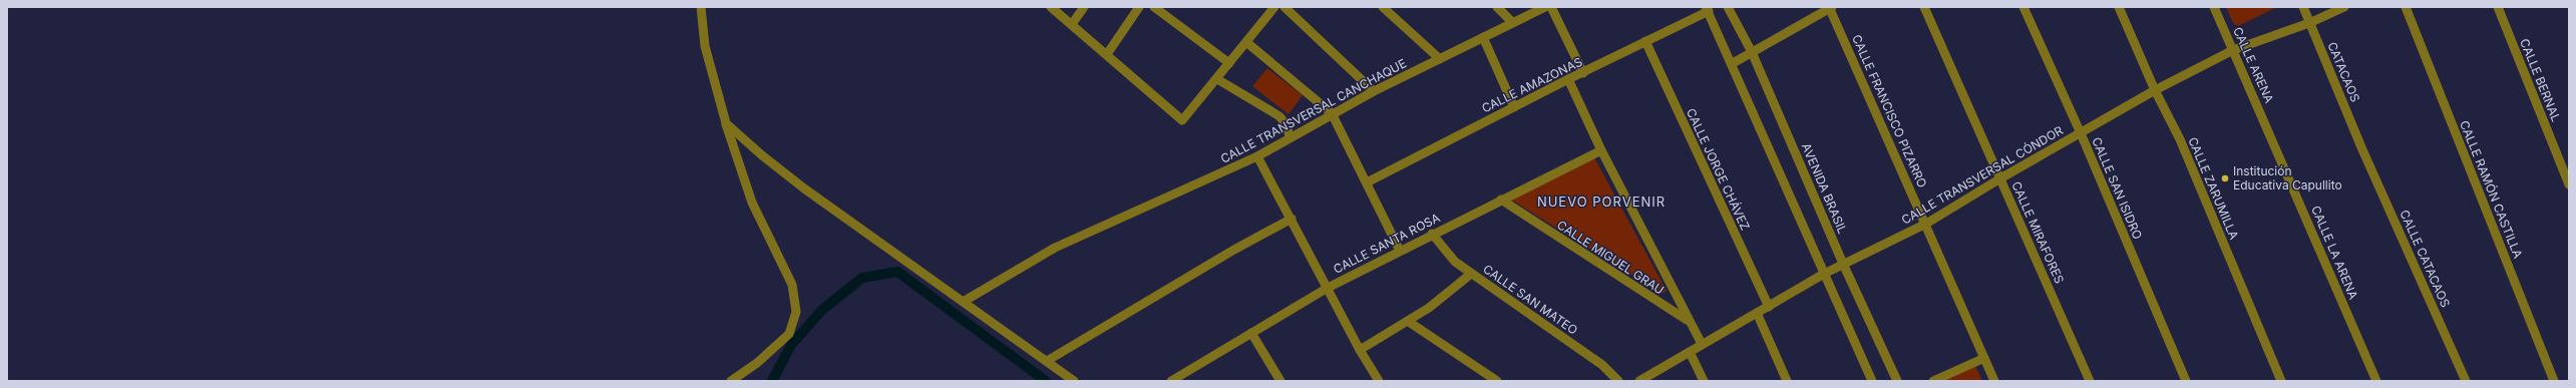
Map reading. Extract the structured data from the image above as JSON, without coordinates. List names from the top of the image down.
{
  "streets": {
    "street": [
      "CALLE ARENA",
      "CATACAOS",
      "CALLE BERNAL",
      "CALLE AMAZONAS",
      "CALLE TRANSVERSAL CANCHAQUE",
      "CALLE FRANCISCO PIZARRO",
      "CALLE JORGE CHÁVEZ",
      "CALLE TRANSVERSAL CÓNDOR",
      "AVENIDA BRASIL",
      "CALLE SAN ISIDRO",
      "CALLE ZARUMILLA",
      "CALLE RAMÓN CASTILLA",
      "CALLE MIRAFORES",
      "CALLE SANTA ROSA",
      "CALLE LA ARENA",
      "CALLE MIGUEL GRAU",
      "CALLE CATACAOS",
      "CALLE SAN MATEO"
    ]
  },
  "crossings": [
    ["CALLE ARENA", "CALLE TRANSVERSAL CÓNDOR"],
    ["CALLE ARENA", "CALLE LA ARENA"],
    ["CATACAOS", "CALLE TRANSVERSAL CÓNDOR"],
    ["CATACAOS", "CALLE CATACAOS"],
    ["CALLE AMAZONAS", "CALLE JORGE CHÁVEZ"],
    ["CALLE FRANCISCO PIZARRO", "CALLE TRANSVERSAL CÓNDOR"],
    ["CALLE JORGE CHÁVEZ", "CALLE TRANSVERSAL CÓNDOR"],
    ["CALLE TRANSVERSAL CÓNDOR", "AVENIDA BRASIL"],
    ["CALLE TRANSVERSAL CÓNDOR", "CALLE SAN ISIDRO"],
    ["CALLE TRANSVERSAL CÓNDOR", "CALLE ZARUMILLA"],
    ["CALLE TRANSVERSAL CÓNDOR", "CALLE MIRAFORES"],
    ["CALLE SANTA ROSA", "CALLE MIGUEL GRAU"],
    ["CALLE SANTA ROSA", "CALLE SAN MATEO"]
  ],
  "districts": ["NUEVO PORVENIR"],
  "places": ["Institución Educativa Capullito"]
}
